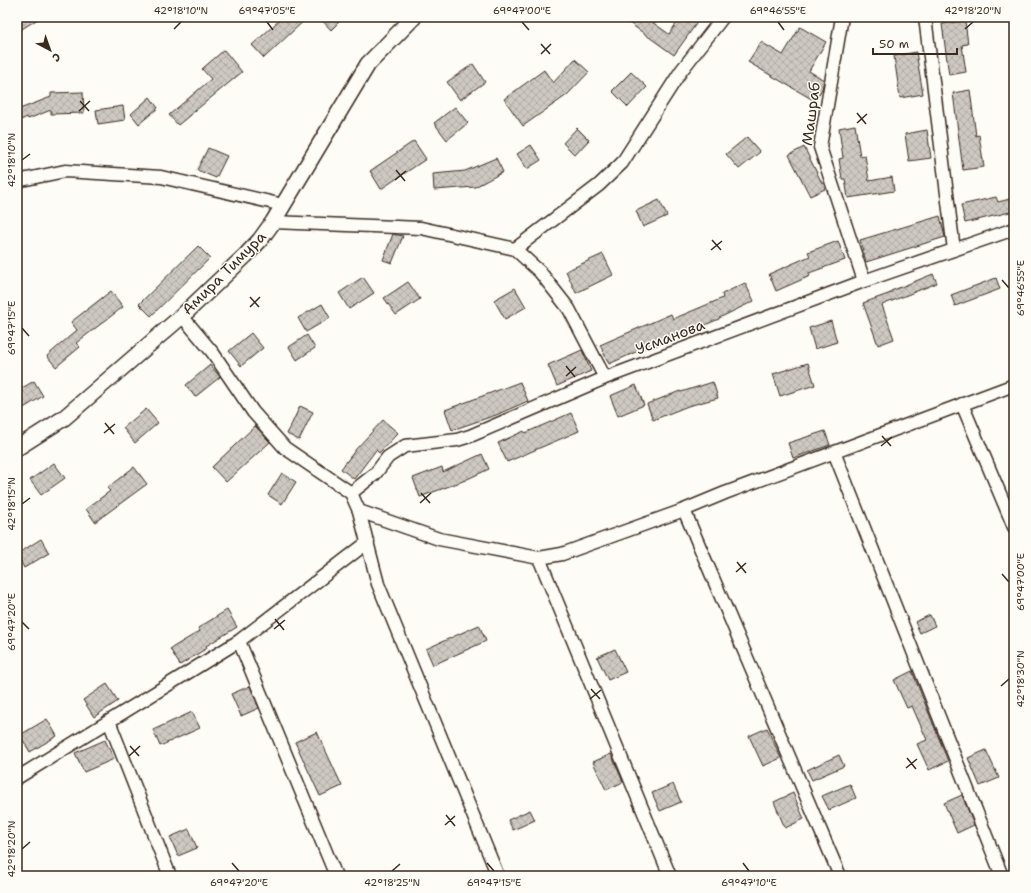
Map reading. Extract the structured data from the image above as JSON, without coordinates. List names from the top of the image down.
{
  "streets": {
    "street": ["Машраб", "Амира Тимура", "Усманова"]
  },
  "crossings": [
    ["Машраб", "Усманова"]
  ],
  "scale_bar": "50 m",
  "north": "bottom right",
  "coordinates": [
    "42°18'10\"N",
    "69°47'05\"E",
    "69°47'00\"E",
    "69°46'55\"E",
    "42°18'20\"N",
    "69°47'15\"E",
    "42°18'15\"N",
    "69°47'20\"E",
    "42°18'30\"N",
    "42°18'25\"N",
    "69°47'10\"E"
  ]
}
